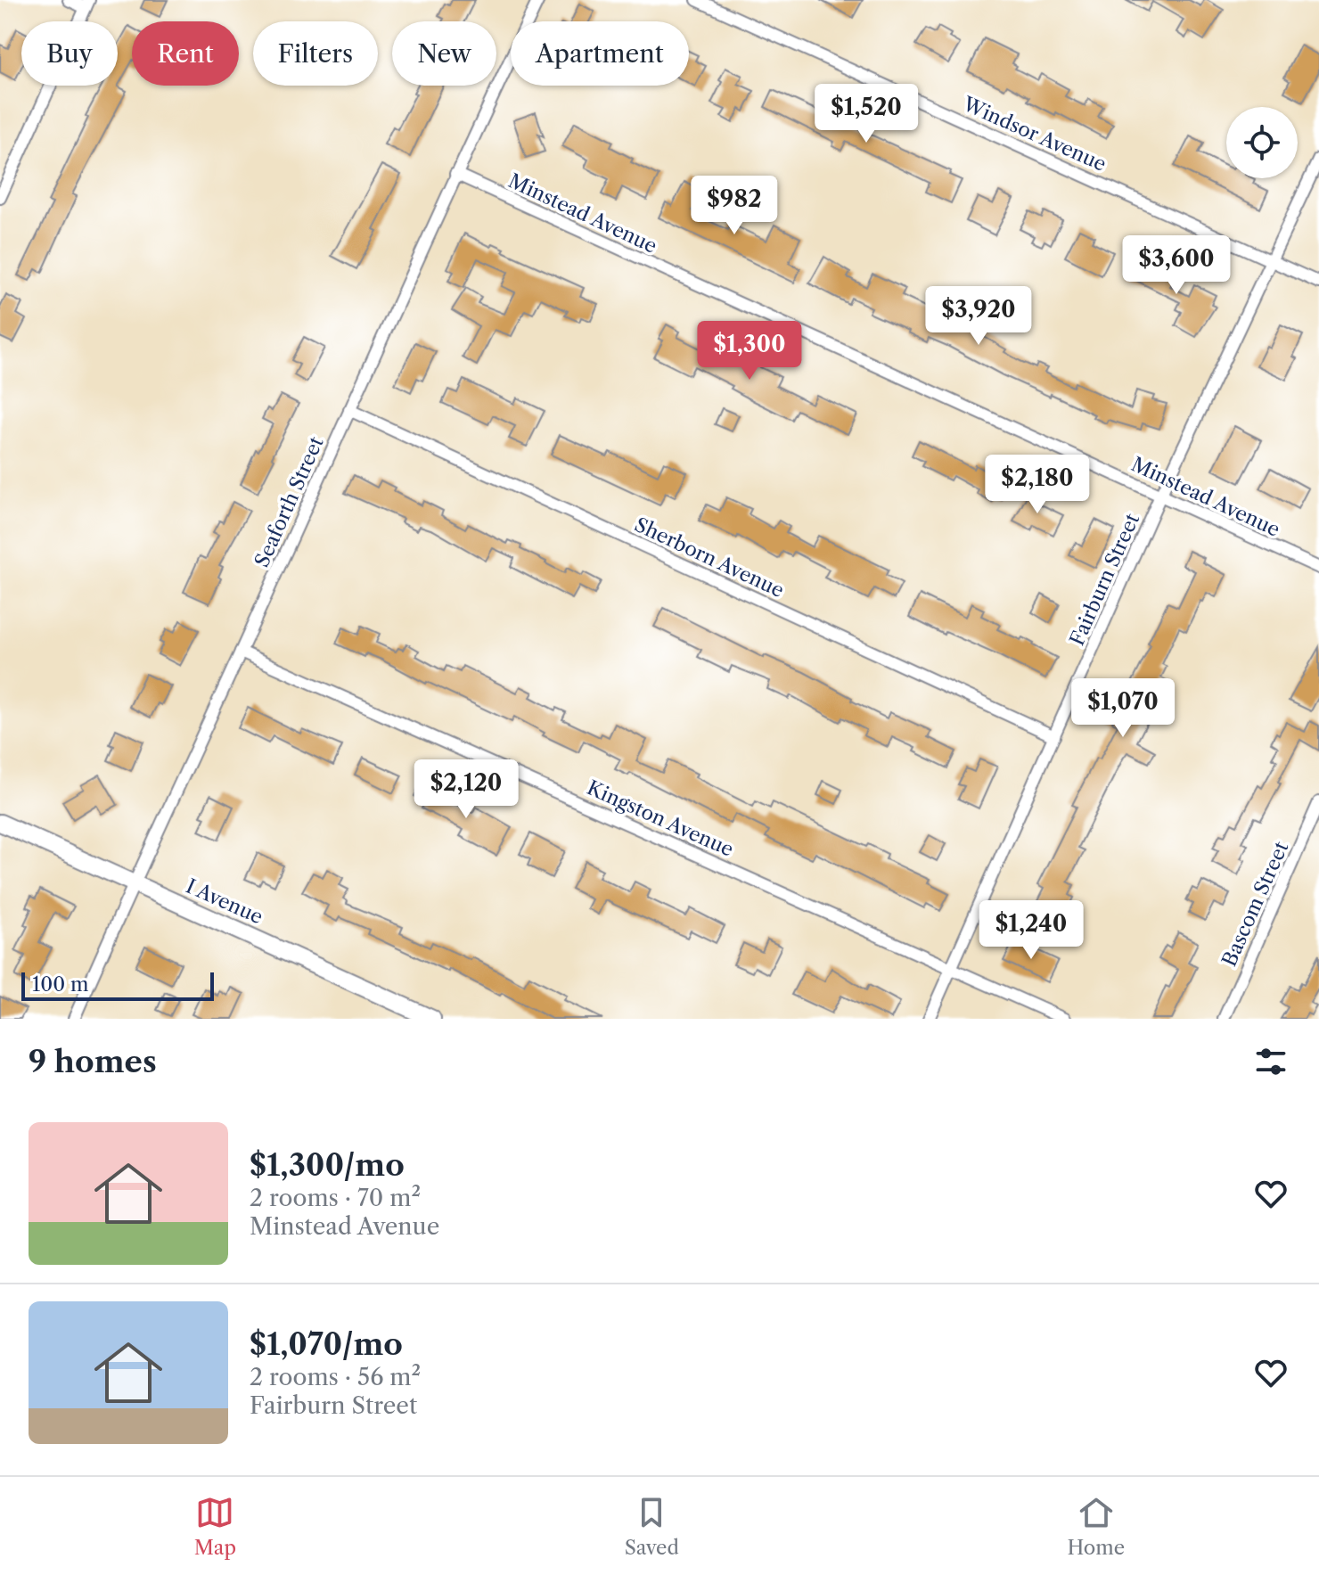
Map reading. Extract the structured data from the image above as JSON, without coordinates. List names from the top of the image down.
{
  "streets": {
    "main road": ["I Avenue"],
    "street": [
      "Windsor Avenue",
      "Minstead Avenue",
      "Seaforth Street",
      "Sherborn Avenue",
      "Fairburn Street",
      "Kingston Avenue",
      "Bascom Street"
    ]
  },
  "crossings": [
    ["Windsor Avenue", "Fairburn Street"],
    ["Minstead Avenue", "Seaforth Street"],
    ["Minstead Avenue", "Fairburn Street"],
    ["Seaforth Street", "Sherborn Avenue"],
    ["Seaforth Street", "Kingston Avenue"],
    ["Seaforth Street", "I Avenue"],
    ["Sherborn Avenue", "Fairburn Street"],
    ["Fairburn Street", "Kingston Avenue"]
  ],
  "scale_bar": "100 m",
  "page": {
    "chip": [
      "Buy",
      "Rent",
      "Filters",
      "New",
      "Apartment"
    ],
    "price": [
      "$1,520",
      "$982",
      "$3,600",
      "$3,920",
      "$1,300",
      "$2,180",
      "$1,070",
      "$2,120",
      "$1,240"
    ],
    "scale": "100 m",
    "heading": "9 homes",
    "list": [
      {
        "name": "$1,300/mo",
        "note": "2 rooms · 70 m² · Minstead Avenue"
      },
      {
        "name": "$1,070/mo",
        "note": "2 rooms · 56 m² · Fairburn Street"
      }
    ],
    "tabs": ["Map", "Saved", "Home"]
  }
}
